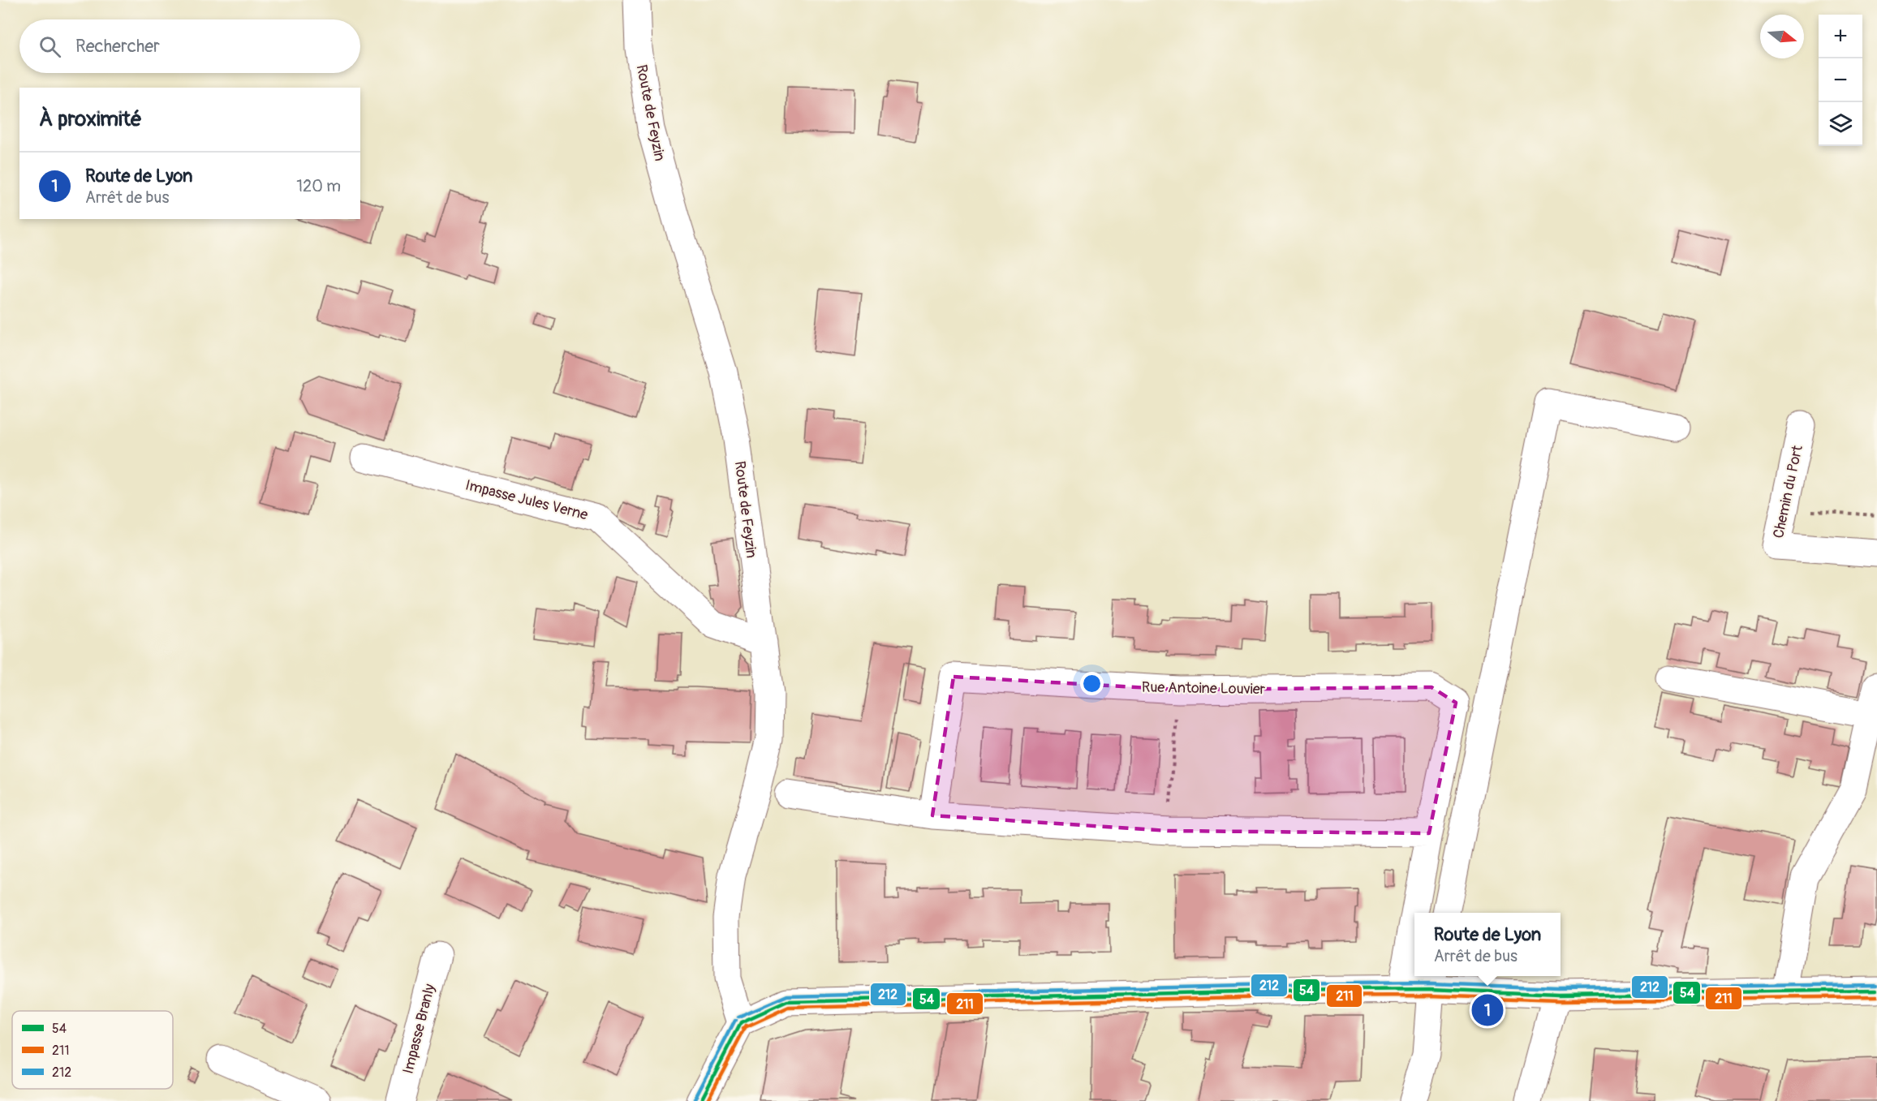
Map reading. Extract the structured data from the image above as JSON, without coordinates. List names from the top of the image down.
{
  "streets": {
    "street": [
      "Route de Feyzin",
      "Chemin du Port",
      "Impasse Jules Verne",
      "Rue Antoine Louvier",
      "Impasse Branly"
    ]
  },
  "crossings": [
    ["Route de Feyzin", "Impasse Jules Verne"]
  ],
  "lines": ["transit line 212", "transit line 54", "transit line 211"],
  "legend": ["54", "211", "212"],
  "north": "right",
  "page": {
    "map_buttons": ["+", "−"],
    "search": "Rechercher",
    "heading": "À proximité",
    "list": [
      {
        "mark": "1",
        "name": "Route de Lyon",
        "note": "Arrêt de bus",
        "value": "120 m"
      }
    ],
    "popup": ["Route de Lyon", "Arrêt de bus"],
    "pins": "1"
  }
}
